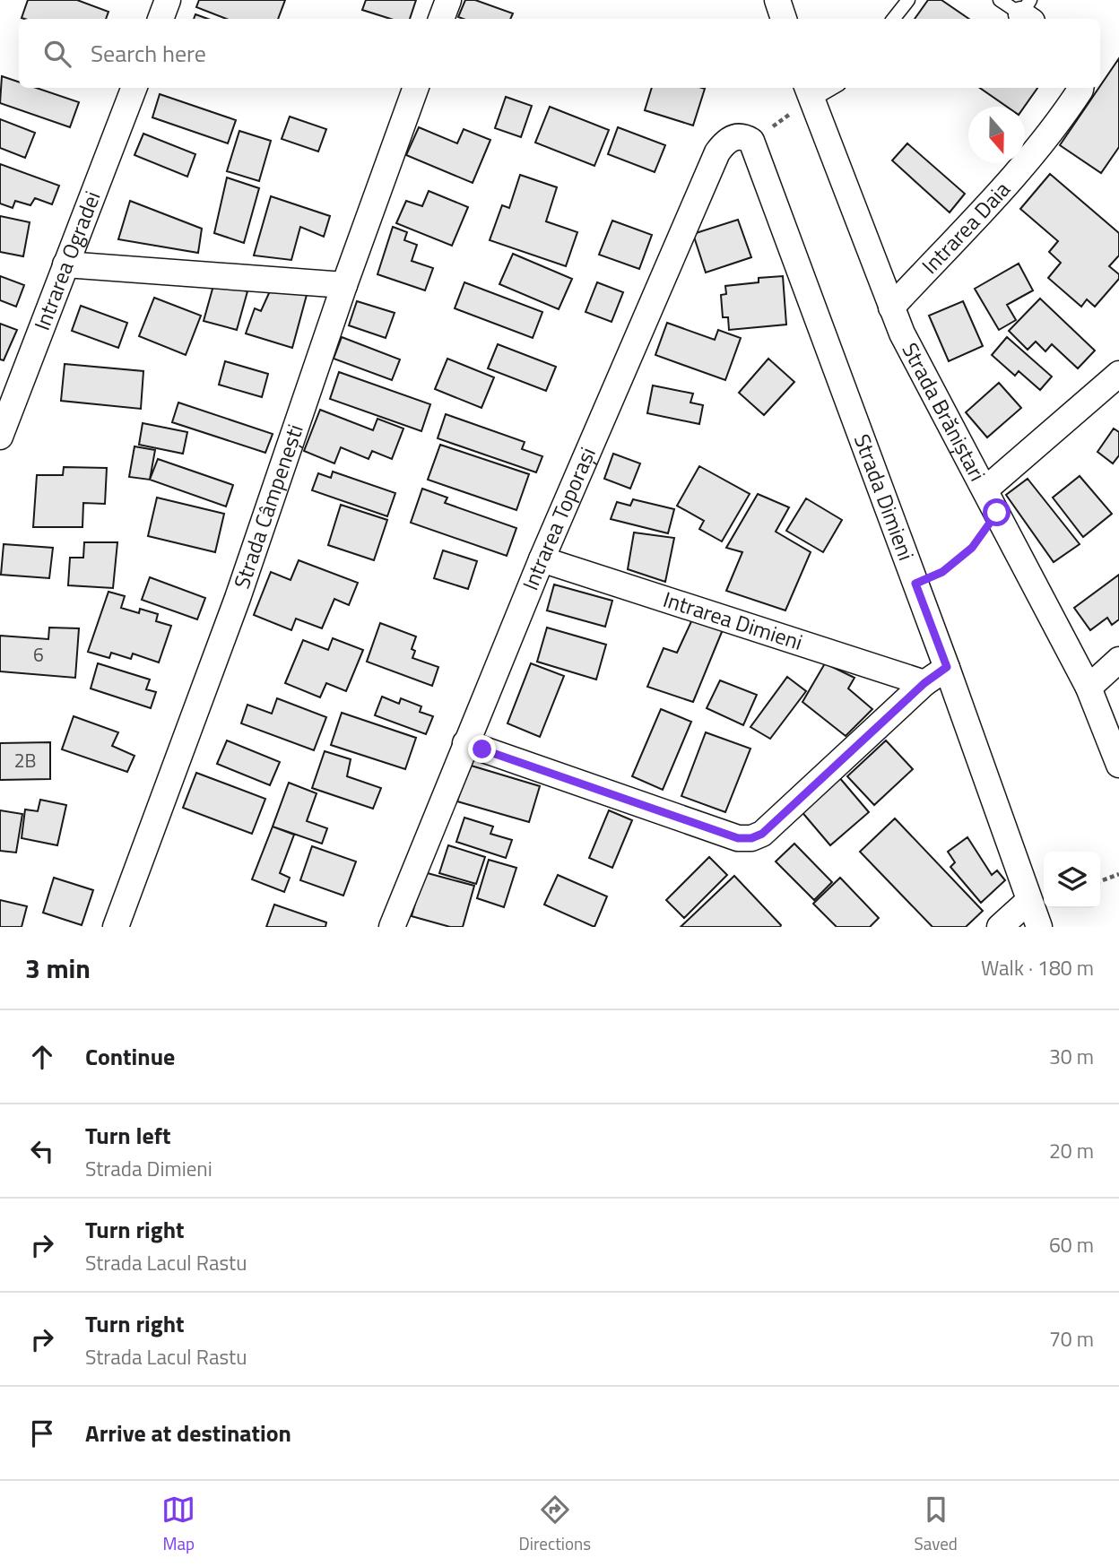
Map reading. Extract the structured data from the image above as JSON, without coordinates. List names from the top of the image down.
{
  "streets": {
    "street": [
      "Intrarea Daia",
      "Intrarea Ogradei",
      "Strada Brăniștari",
      "Strada Dimieni",
      "Strada Câmpenești",
      "Intrarea Toporași",
      "Intrarea Dimieni"
    ]
  },
  "crossings": [
    ["Intrarea Daia", "Strada Brăniștari"],
    ["Strada Dimieni", "Intrarea Toporași"],
    ["Intrarea Toporași", "Intrarea Dimieni"]
  ],
  "house_numbers": ["6", "2B"],
  "north": "bottom",
  "page": {
    "search": "Search here",
    "heading": ["3 min", "Walk · 180 m"],
    "list": [
      ["Continue", "30 m"],
      ["Turn left", "Strada Dimieni", "20 m"],
      ["Turn right", "Strada Lacul Rastu", "60 m"],
      ["Turn right", "Strada Lacul Rastu", "70 m"],
      "Arrive at destination"
    ],
    "nav": ["Map", "Directions", "Saved"]
  }
}
